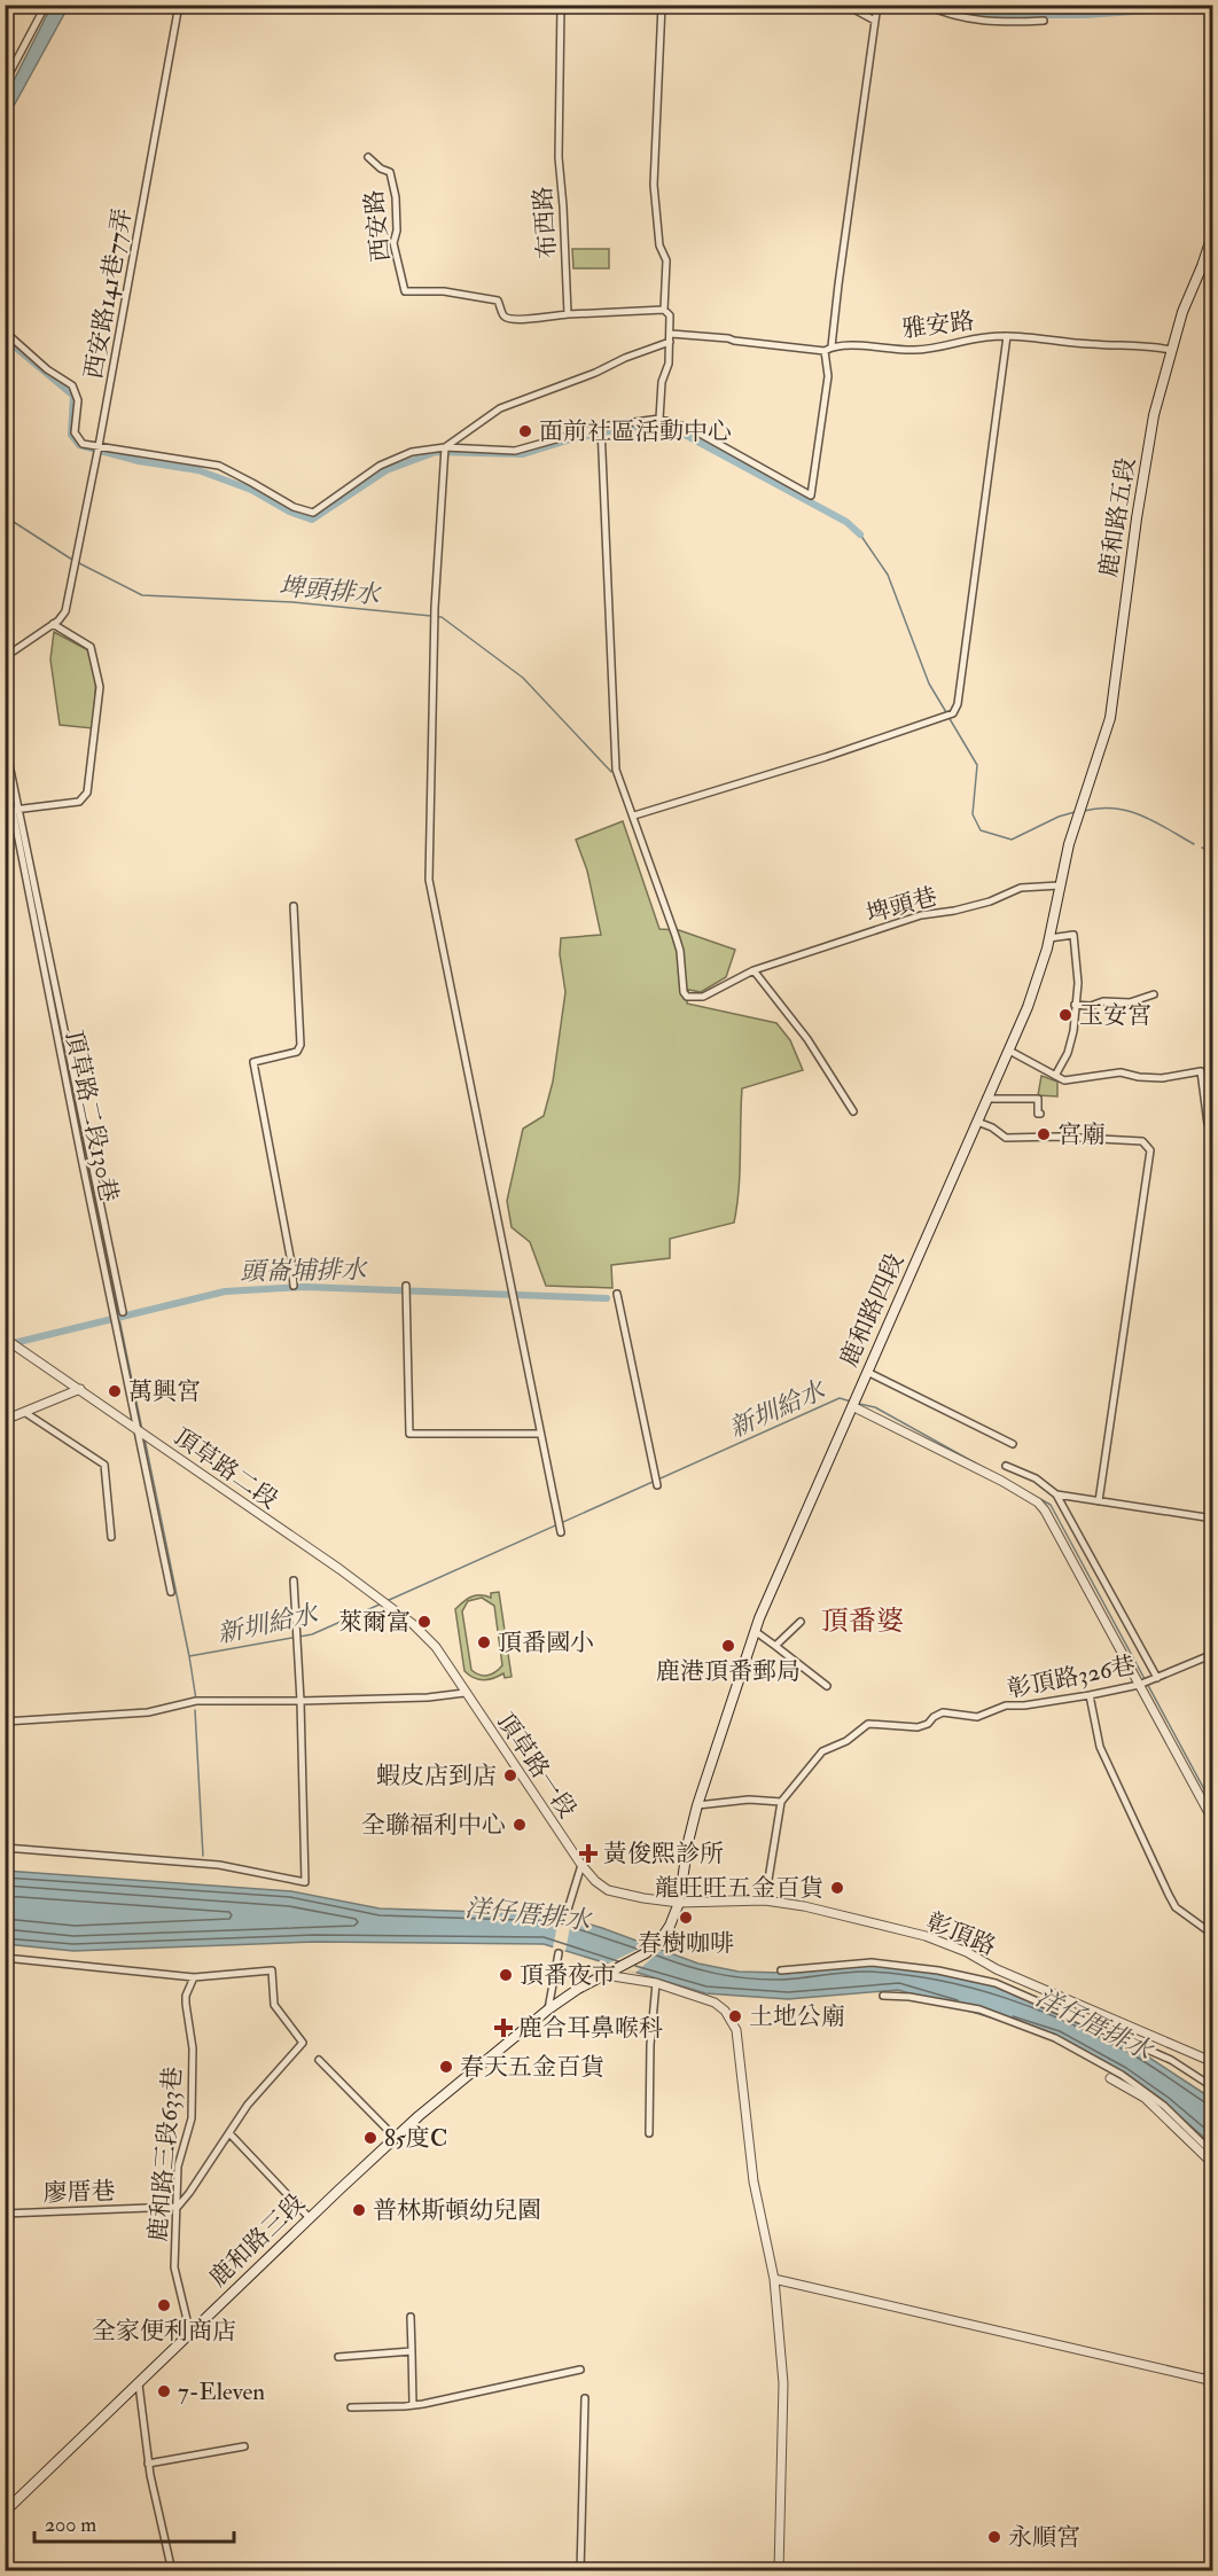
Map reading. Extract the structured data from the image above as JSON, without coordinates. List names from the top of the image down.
{
  "streets": {
    "main road": ["鹿和路五段", "鹿和路四段", "鹿和路三段"],
    "street": [
      "布西路",
      "西安路",
      "西安路141巷77弄",
      "雅安路",
      "埤頭巷",
      "頂草路二段130巷",
      "頂草路二段",
      "彰頂路326巷",
      "頂草路一段",
      "彰頂路",
      "鹿和路三段633巷",
      "廖厝巷"
    ]
  },
  "crossings": [
    ["布西路", "西安路"],
    ["雅安路", "鹿和路五段"],
    ["鹿和路五段", "鹿和路四段"],
    ["埤頭巷", "鹿和路四段"],
    ["頂草路二段130巷", "頂草路二段"],
    ["鹿和路四段", "頂草路一段"],
    ["鹿和路四段", "彰頂路"],
    ["鹿和路四段", "鹿和路三段"],
    ["頂草路二段", "頂草路一段"],
    ["頂草路一段", "彰頂路"],
    ["鹿和路三段633巷", "廖厝巷"],
    ["鹿和路三段633巷", "鹿和路三段"]
  ],
  "districts": ["頂番婆"],
  "water": [
    "埤頭排水",
    "頭崙埔排水",
    "新圳給水",
    "洋仔厝排水"
  ],
  "places": {
    "other": [
      "面前社區活動中心",
      "玉安宮",
      "宮廟",
      "萬興宮",
      "萊爾富",
      "頂番國小",
      "鹿港頂番郵局",
      "蝦皮店到店",
      "全聯福利中心",
      "龍旺旺五金百貨",
      "春樹咖啡",
      "頂番夜市",
      "土地公廟",
      "春天五金百貨",
      "85度C",
      "普林斯頓幼兒園",
      "全家便利商店",
      "7-Eleven",
      "永順宮"
    ],
    "health": ["黃俊熙診所", "鹿合耳鼻喉科"]
  },
  "scale_bar": "200 m"
}
